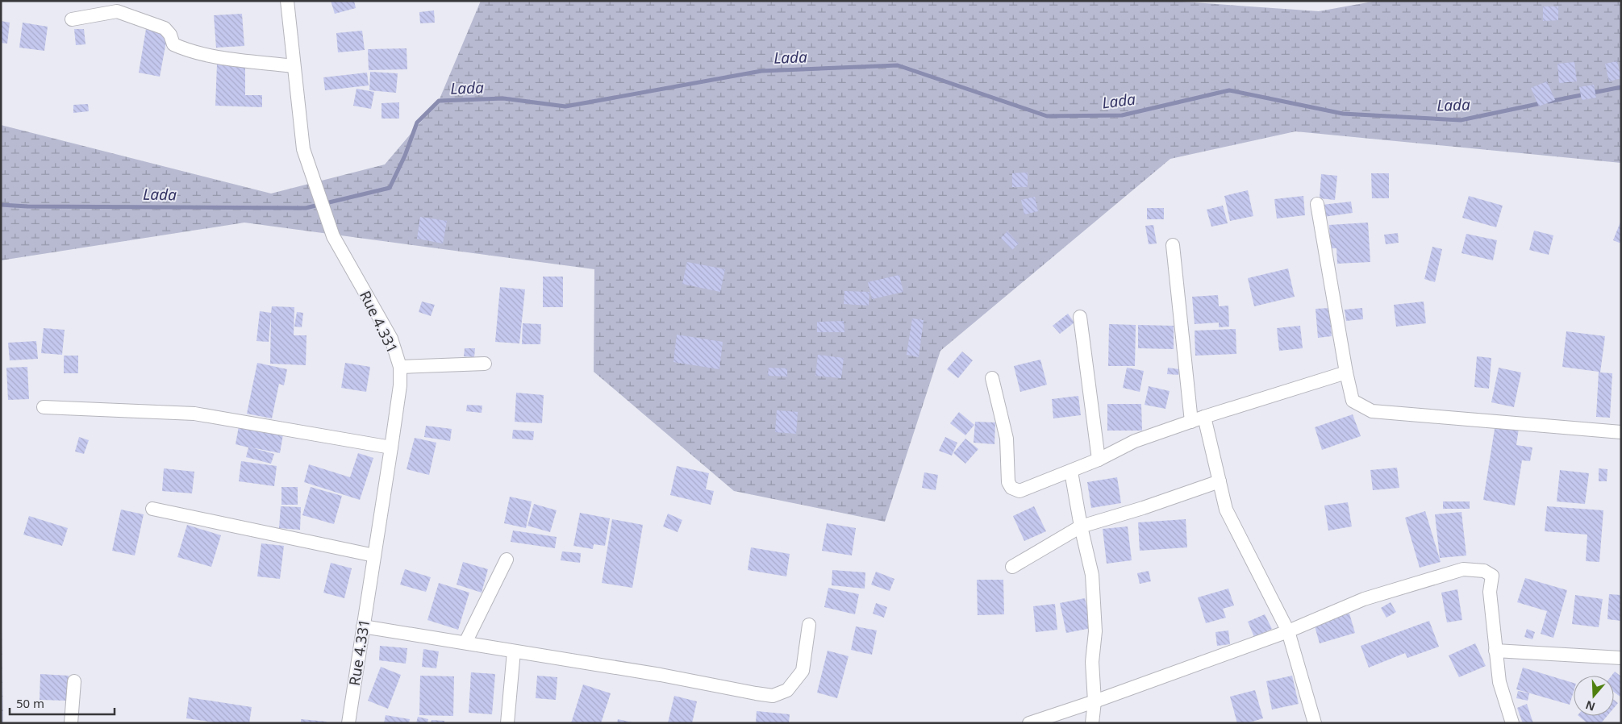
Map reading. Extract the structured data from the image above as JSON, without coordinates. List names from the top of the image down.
{
  "streets": {
    "street": ["Rue 4.331"]
  },
  "water": ["Lada"],
  "scale_bar": "50 m",
  "north": "bottom"
}
